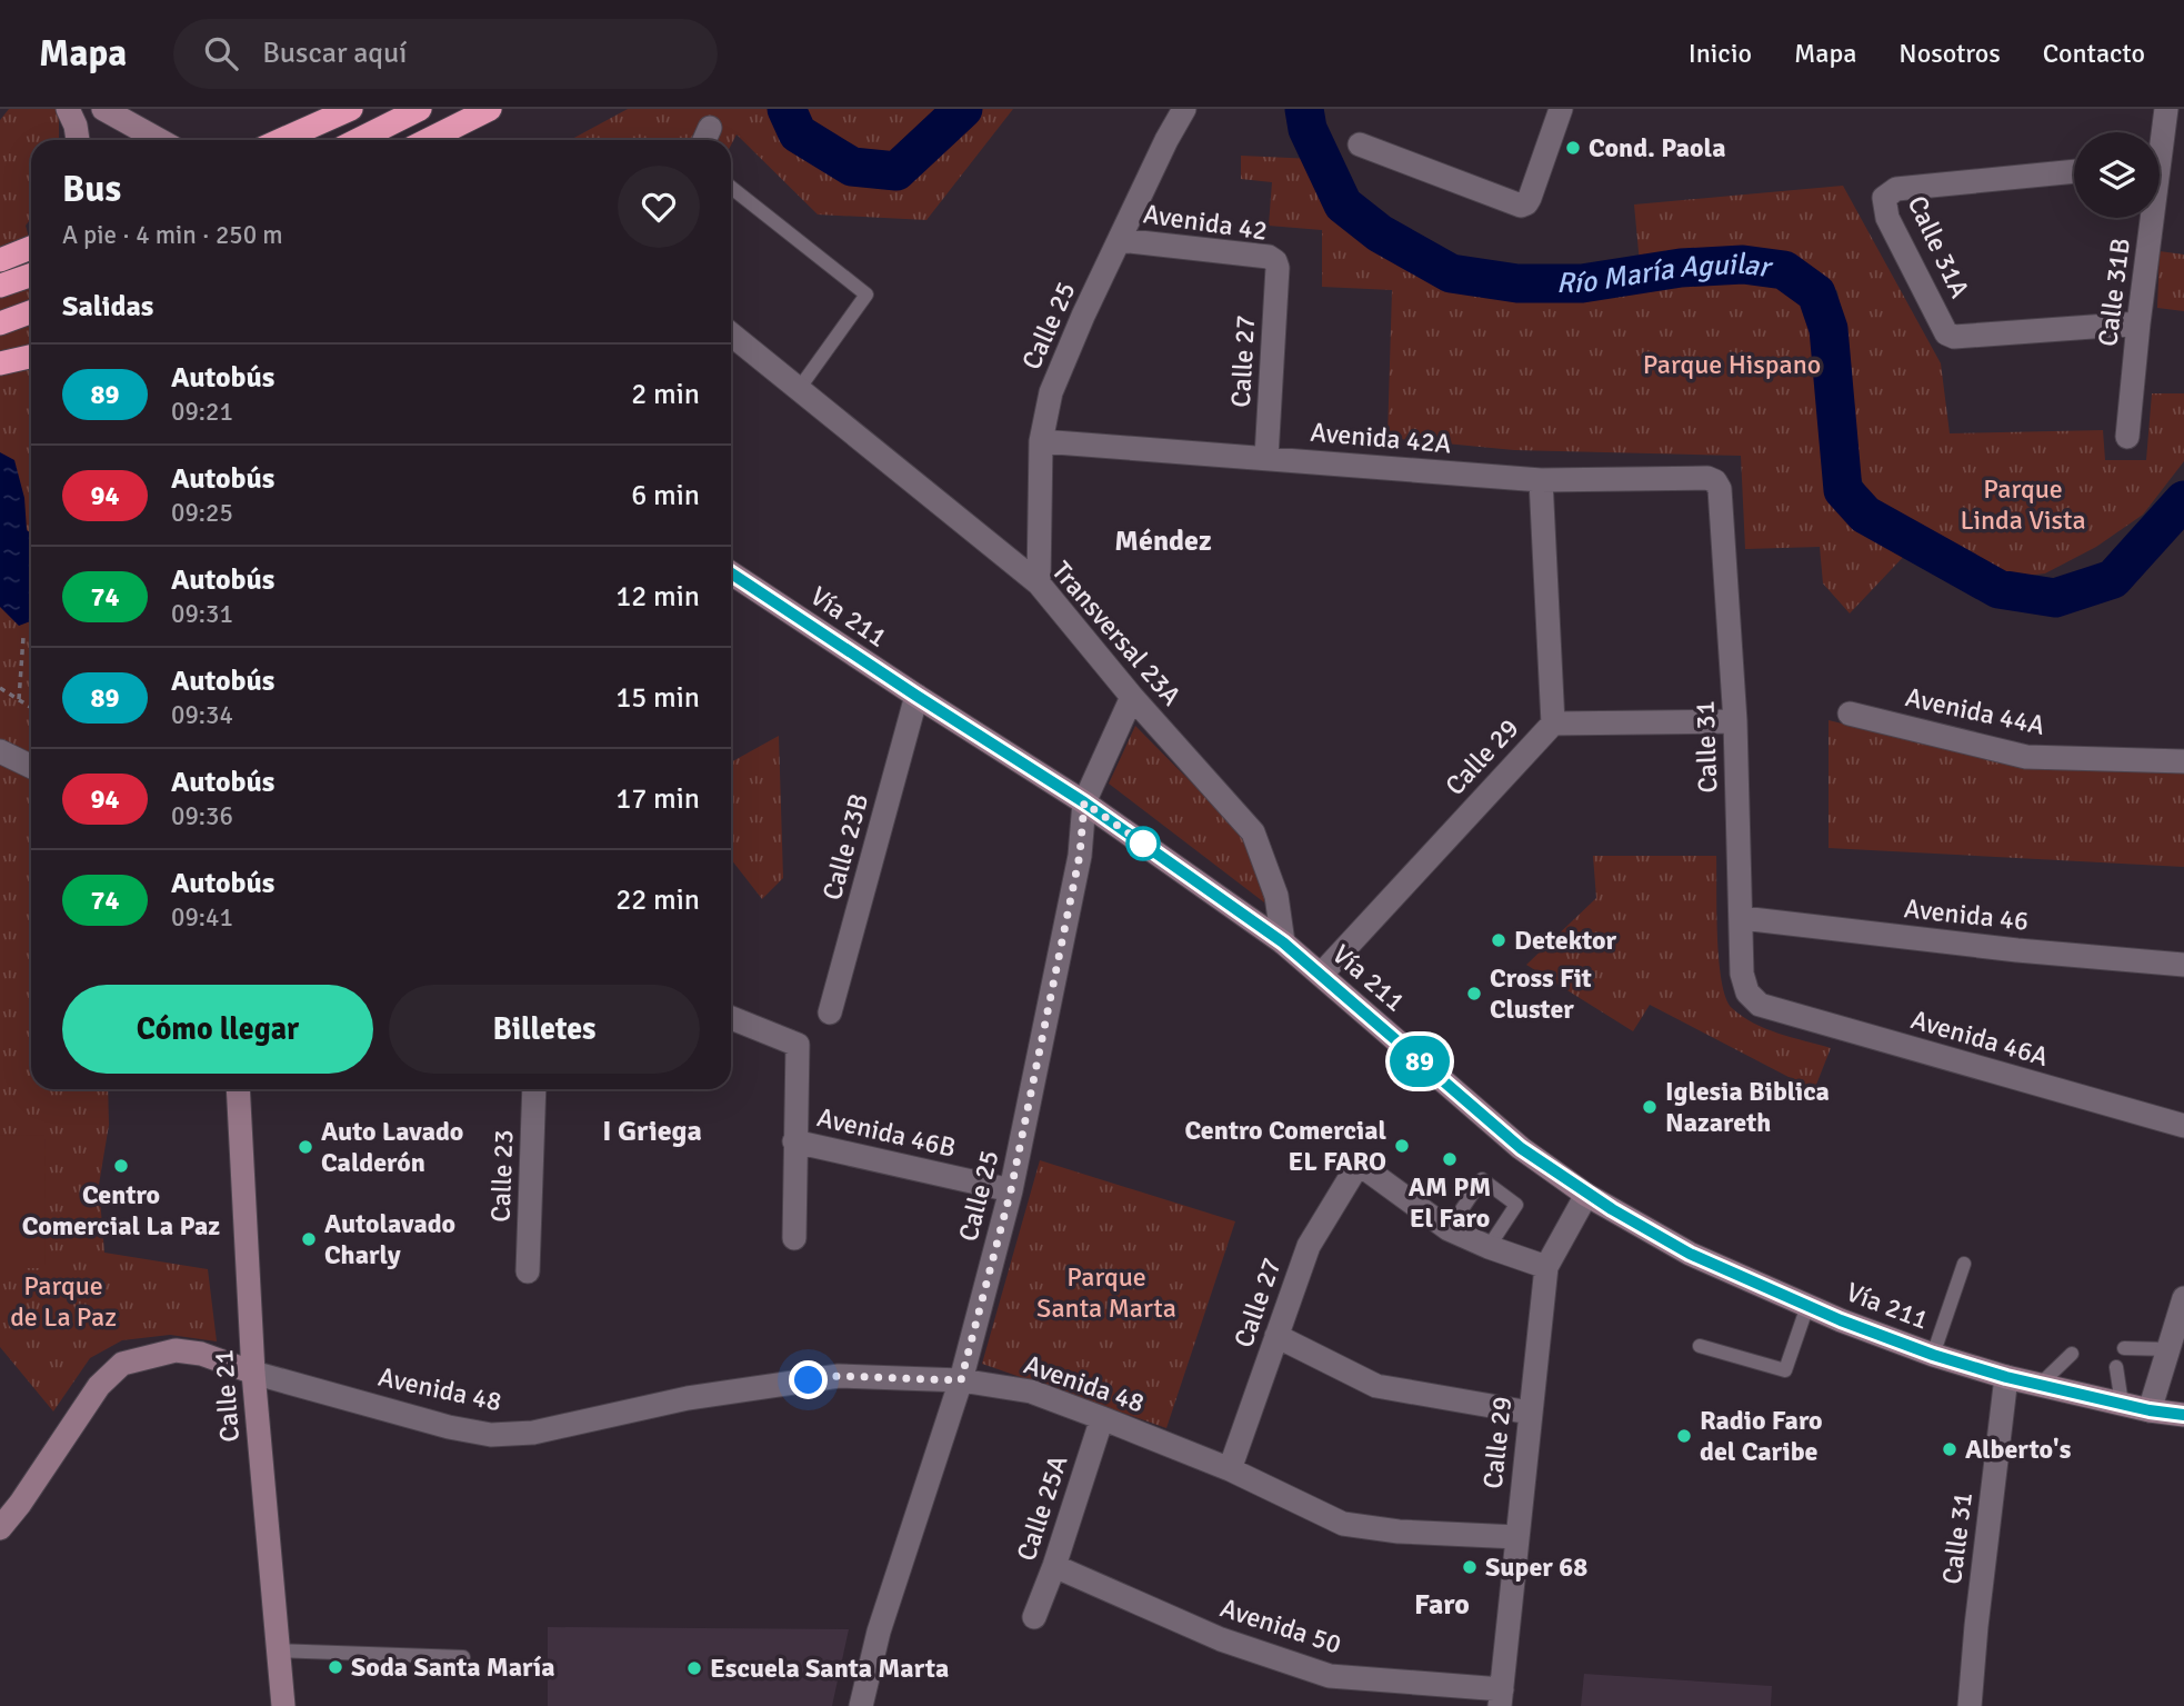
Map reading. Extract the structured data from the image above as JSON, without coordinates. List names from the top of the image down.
{
  "streets": {
    "main road": ["Vía 211", "Calle 21"],
    "street": [
      "Avenida 42",
      "Calle 31A",
      "Calle 31B",
      "Calle 25",
      "Calle 27",
      "Avenida 42A",
      "Transversal 23A",
      "Avenida 44A",
      "Calle 31",
      "Calle 29",
      "Calle 23B",
      "Avenida 46",
      "Avenida 46A",
      "Avenida 46B",
      "Calle 23",
      "Avenida 48",
      "Calle 25A",
      "Avenida 50"
    ]
  },
  "crossings": [
    ["Avenida 42", "Calle 25"],
    ["Avenida 42", "Calle 27"],
    ["Calle 31A", "Calle 31B"],
    ["Calle 25", "Avenida 42A"],
    ["Calle 25", "Vía 211"],
    ["Calle 25", "Transversal 23A"],
    ["Calle 25", "Avenida 46B"],
    ["Calle 25", "Avenida 48"],
    ["Calle 27", "Avenida 42A"],
    ["Calle 27", "Avenida 48"],
    ["Avenida 42A", "Calle 31"],
    ["Avenida 42A", "Calle 29"],
    ["Vía 211", "Transversal 23A"],
    ["Vía 211", "Calle 31"],
    ["Vía 211", "Calle 29"],
    ["Vía 211", "Calle 23B"],
    ["Calle 31", "Avenida 46"],
    ["Calle 31", "Avenida 46A"],
    ["Calle 29", "Avenida 48"],
    ["Calle 29", "Avenida 50"],
    ["Avenida 48", "Calle 21"],
    ["Avenida 48", "Calle 25A"],
    ["Calle 25A", "Avenida 50"]
  ],
  "districts": ["Méndez", "I Griega", "Faro"],
  "water": ["Río María Aguilar"],
  "parks": [
    "Parque Hispano",
    "Parque Linda Vista",
    "Parque Santa Marta",
    "Parque de La Paz"
  ],
  "places": [
    "Cond. Paola",
    "Detektor",
    "Cross Fit Cluster",
    "Iglesia Biblica Nazareth",
    "Centro Comercial EL FARO",
    "Auto Lavado Calderón",
    "AM PM El Faro",
    "Centro Comercial La Paz",
    "Autolavado Charly",
    "Radio Faro del Caribe",
    "Alberto's",
    "Super 68",
    "Soda Santa María",
    "Escuela Santa Marta"
  ],
  "lines": ["bus line 89"],
  "page": {
    "header": "Mapa",
    "search": "Buscar aquí",
    "nav": [
      "Inicio",
      "Mapa",
      "Nosotros",
      "Contacto"
    ],
    "on_map": "89",
    "heading": [
      ["Bus", "A pie · 4 min · 250 m"],
      "Salidas"
    ],
    "list": [
      {
        "mark": "89",
        "name": "Autobús",
        "note": "09:21",
        "value": "2 min"
      },
      {
        "mark": "94",
        "name": "Autobús",
        "note": "09:25",
        "value": "6 min"
      },
      {
        "mark": "74",
        "name": "Autobús",
        "note": "09:31",
        "value": "12 min"
      },
      {
        "mark": "89",
        "name": "Autobús",
        "note": "09:34",
        "value": "15 min"
      },
      {
        "mark": "94",
        "name": "Autobús",
        "note": "09:36",
        "value": "17 min"
      },
      {
        "mark": "74",
        "name": "Autobús",
        "note": "09:41",
        "value": "22 min"
      }
    ],
    "buttons": ["Cómo llegar", "Billetes"]
  }
}
